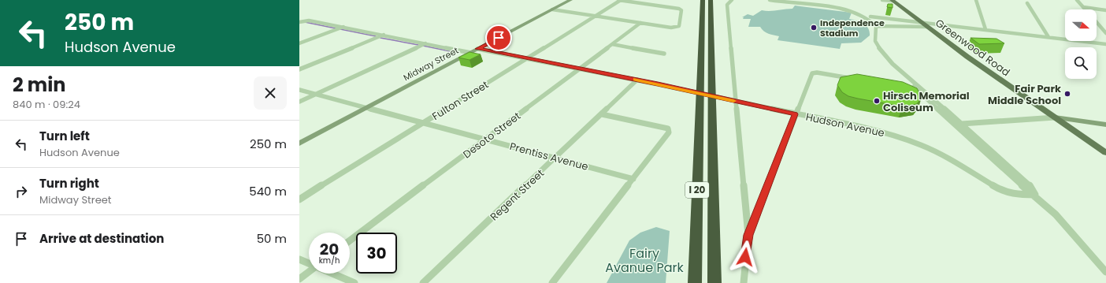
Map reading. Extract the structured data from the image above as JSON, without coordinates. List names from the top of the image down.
{
  "streets": {
    "highway": ["I 20"],
    "main road": ["Greenwood Road"],
    "street": [
      "Midway Street",
      "Fulton Street",
      "Hudson Avenue",
      "Desoto Street",
      "Prentiss Avenue",
      "Regent Street"
    ]
  },
  "crossings": [
    ["Midway Street", "Hudson Avenue"],
    ["Midway Street", "Prentiss Avenue"],
    ["Fulton Street", "Hudson Avenue"],
    ["Fulton Street", "Prentiss Avenue"],
    ["Hudson Avenue", "Desoto Street"],
    ["Hudson Avenue", "Regent Street"],
    ["Desoto Street", "Prentiss Avenue"],
    ["Prentiss Avenue", "Regent Street"]
  ],
  "parks": ["Fairy Avanue Park"],
  "places": ["Independence Stadium", "Fair Park Middle School", "Hirsch Memorial Coliseum"],
  "north": "right",
  "page": {
    "turn": ["250 m", "Hudson Avenue"],
    "heading": ["2 min", "840 m · 09:24"],
    "list": [
      {
        "name": "Turn left",
        "note": "Hudson Avenue",
        "value": "250 m"
      },
      {
        "name": "Turn right",
        "note": "Midway Street",
        "value": "540 m"
      },
      {
        "name": "Arrive at destination",
        "value": "50 m"
      }
    ],
    "speed": "20 km/h",
    "limit": "30"
  }
}
